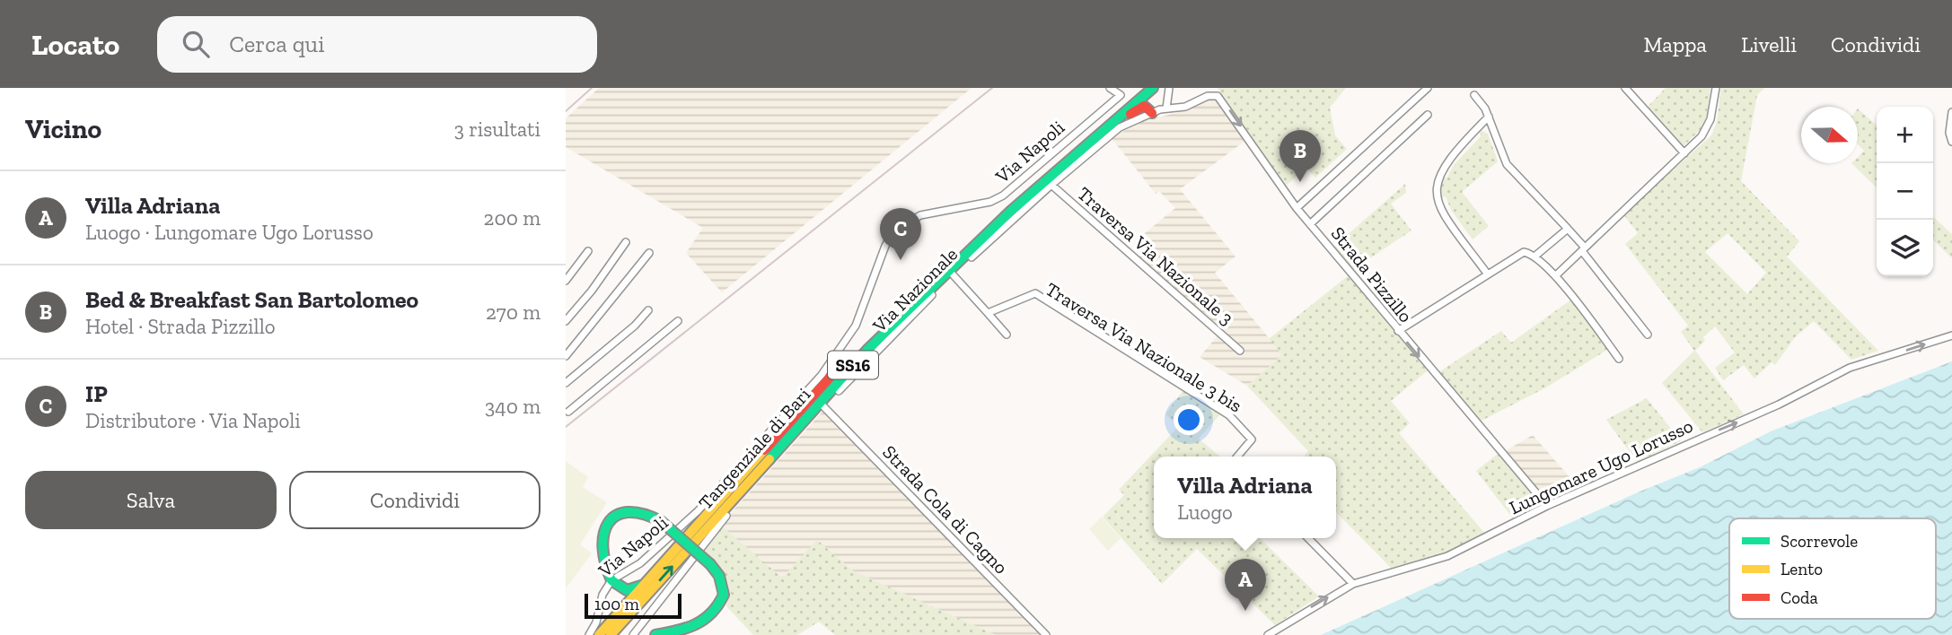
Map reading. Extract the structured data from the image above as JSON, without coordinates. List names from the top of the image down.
{
  "streets": {
    "main road": ["SS16", "Tangenziale di Bari"],
    "street": [
      "Via Napoli",
      "Traversa Via Nazionale 3",
      "Strada Pizzillo",
      "Via Nazionale",
      "Traversa Via Nazionale 3 bis",
      "Lungomare Ugo Lorusso",
      "Strada Cola di Cagno"
    ]
  },
  "crossings": [
    ["Traversa Via Nazionale 3", "Via Nazionale"],
    ["Strada Pizzillo", "Via Nazionale"],
    ["Strada Pizzillo", "Lungomare Ugo Lorusso"],
    ["Via Nazionale", "Strada Cola di Cagno"]
  ],
  "one_way": ["Strada Pizzillo", "Lungomare Ugo Lorusso"],
  "legend": ["Scorrevole", "Lento", "Coda"],
  "scale_bar": "100 m",
  "north": "right",
  "page": {
    "header": "Locato",
    "search": "Cerca qui",
    "nav": ["Mappa", "Livelli", "Condividi"],
    "heading": ["Vicino", "3 risultati"],
    "map_buttons": ["+", "−"],
    "pins": ["B", "C", "A"],
    "list": [
      {
        "mark": "A",
        "name": "Villa Adriana",
        "note": "Luogo · Lungomare Ugo Lorusso",
        "value": "200 m"
      },
      {
        "mark": "B",
        "name": "Bed & Breakfast San Bartolomeo",
        "note": "Hotel · Strada Pizzillo",
        "value": "270 m"
      },
      {
        "mark": "C",
        "name": "IP",
        "note": "Distributore · Via Napoli",
        "value": "340 m"
      }
    ],
    "buttons": ["Salva", "Condividi"],
    "popup": ["Villa Adriana", "Luogo"],
    "scale": "100 m"
  }
}
